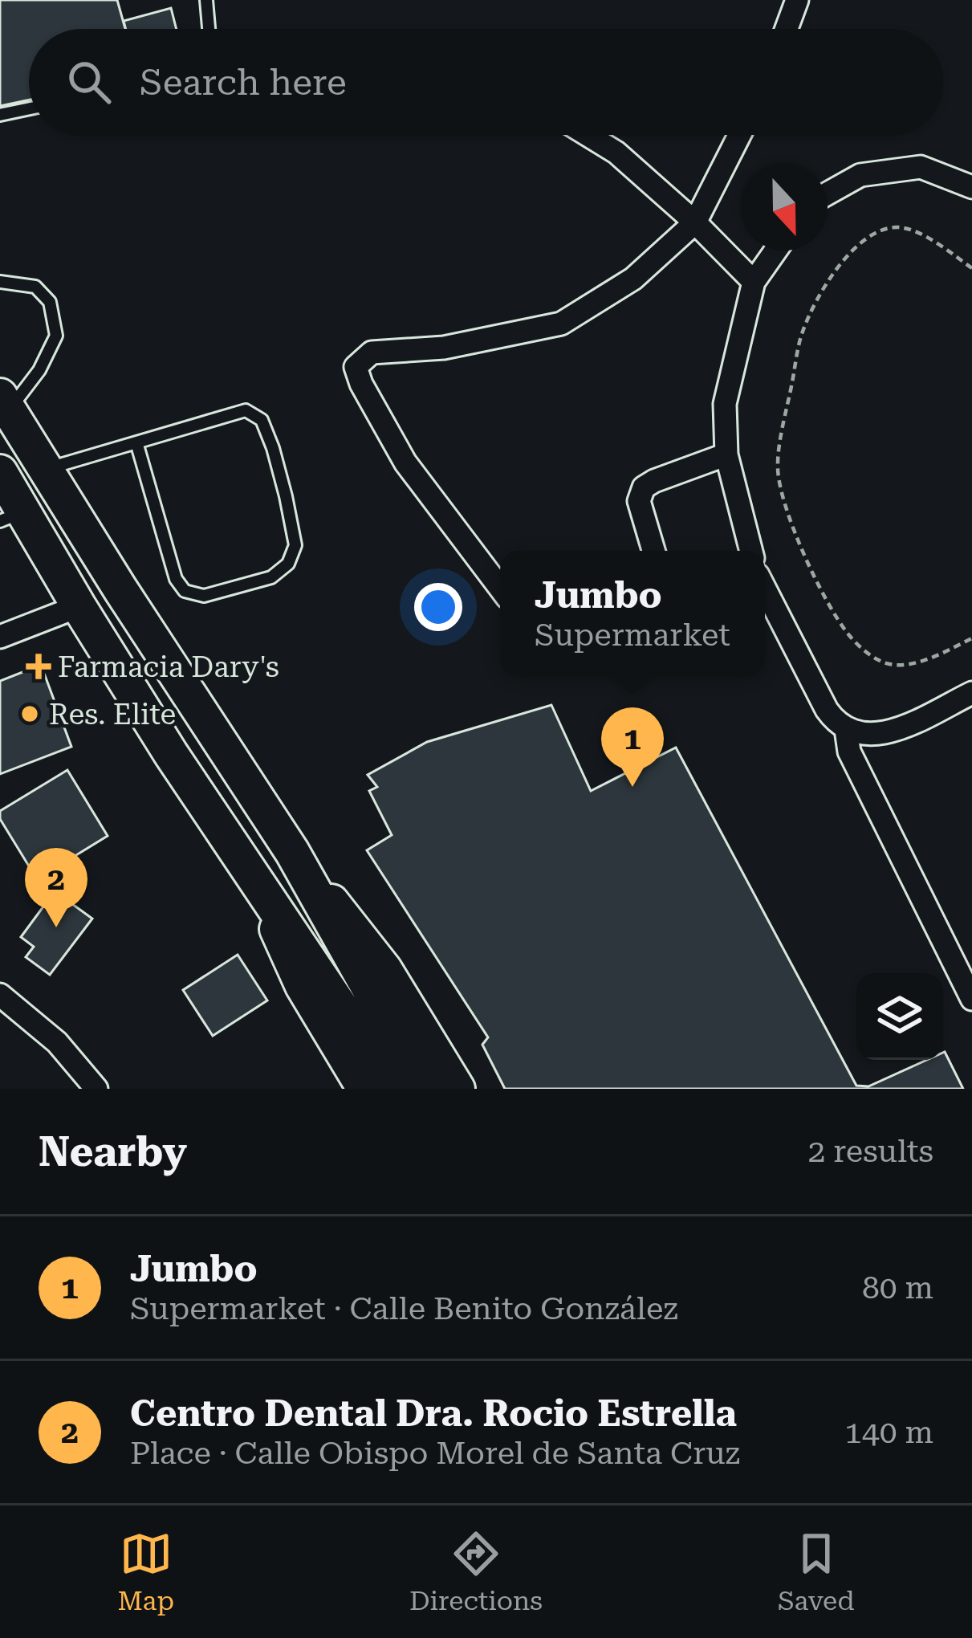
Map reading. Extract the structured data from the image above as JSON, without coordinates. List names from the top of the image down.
{
  "places": {
    "health": ["Farmacia Dary's"],
    "other": ["Res. Elite"]
  },
  "north": "bottom",
  "page": {
    "search": "Search here",
    "popup": ["Jumbo", "Supermarket"],
    "pins": ["1", "2"],
    "heading": ["Nearby", "2 results"],
    "list": [
      {
        "mark": "1",
        "name": "Jumbo",
        "note": "Supermarket · Calle Benito González",
        "value": "80 m"
      },
      {
        "mark": "2",
        "name": "Centro Dental Dra. Rocio Estrella",
        "note": "Place · Calle Obispo Morel de Santa Cruz",
        "value": "140 m"
      }
    ],
    "nav": ["Map", "Directions", "Saved"]
  }
}
